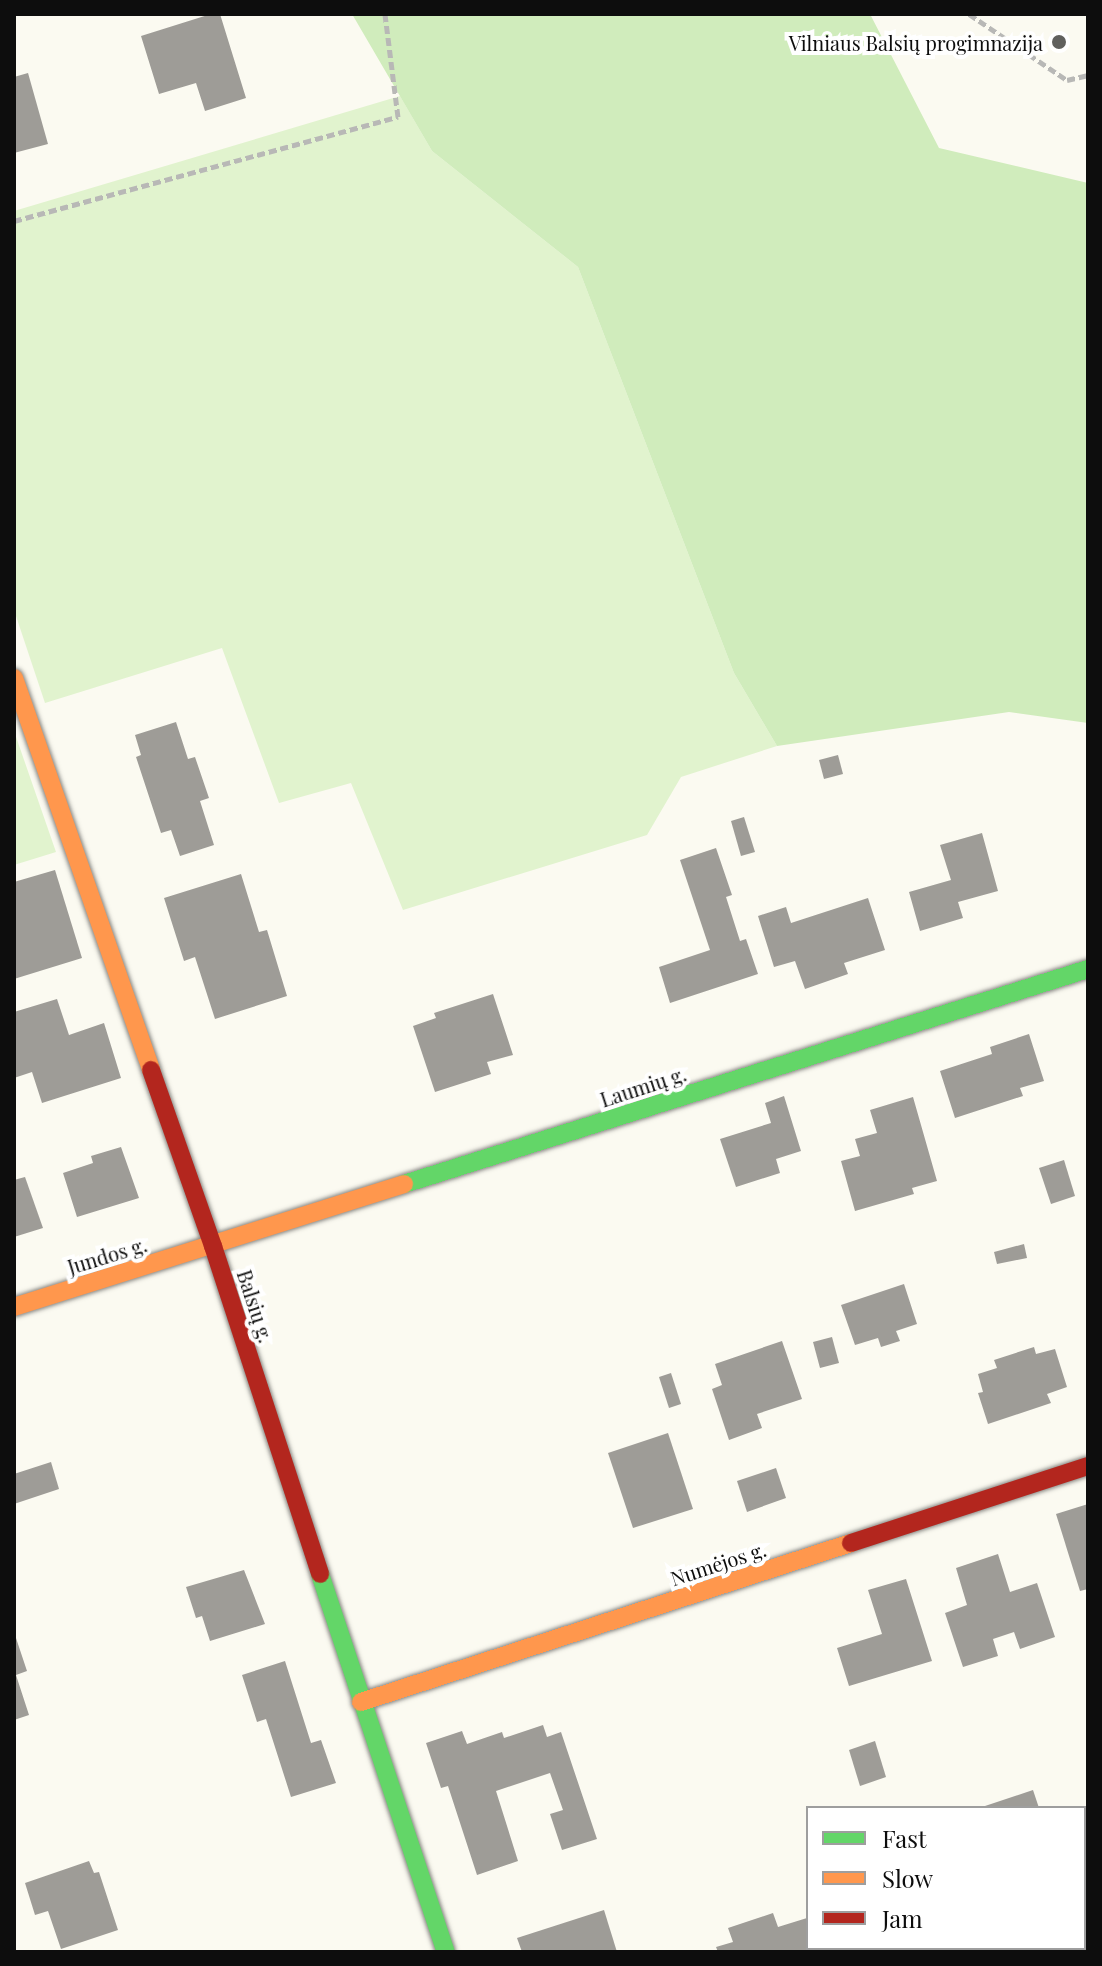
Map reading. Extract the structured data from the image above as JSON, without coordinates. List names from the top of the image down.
{
  "streets": {
    "street": [
      "Laumių g.",
      "Jundos g.",
      "Balsių g.",
      "Numėjos g."
    ]
  },
  "crossings": [
    ["Laumių g.", "Jundos g."],
    ["Laumių g.", "Balsių g."],
    ["Jundos g.", "Balsių g."],
    ["Balsių g.", "Numėjos g."]
  ],
  "places": ["Vilniaus Balsių progimnazija"],
  "legend": ["Fast", "Slow", "Jam"]
}
